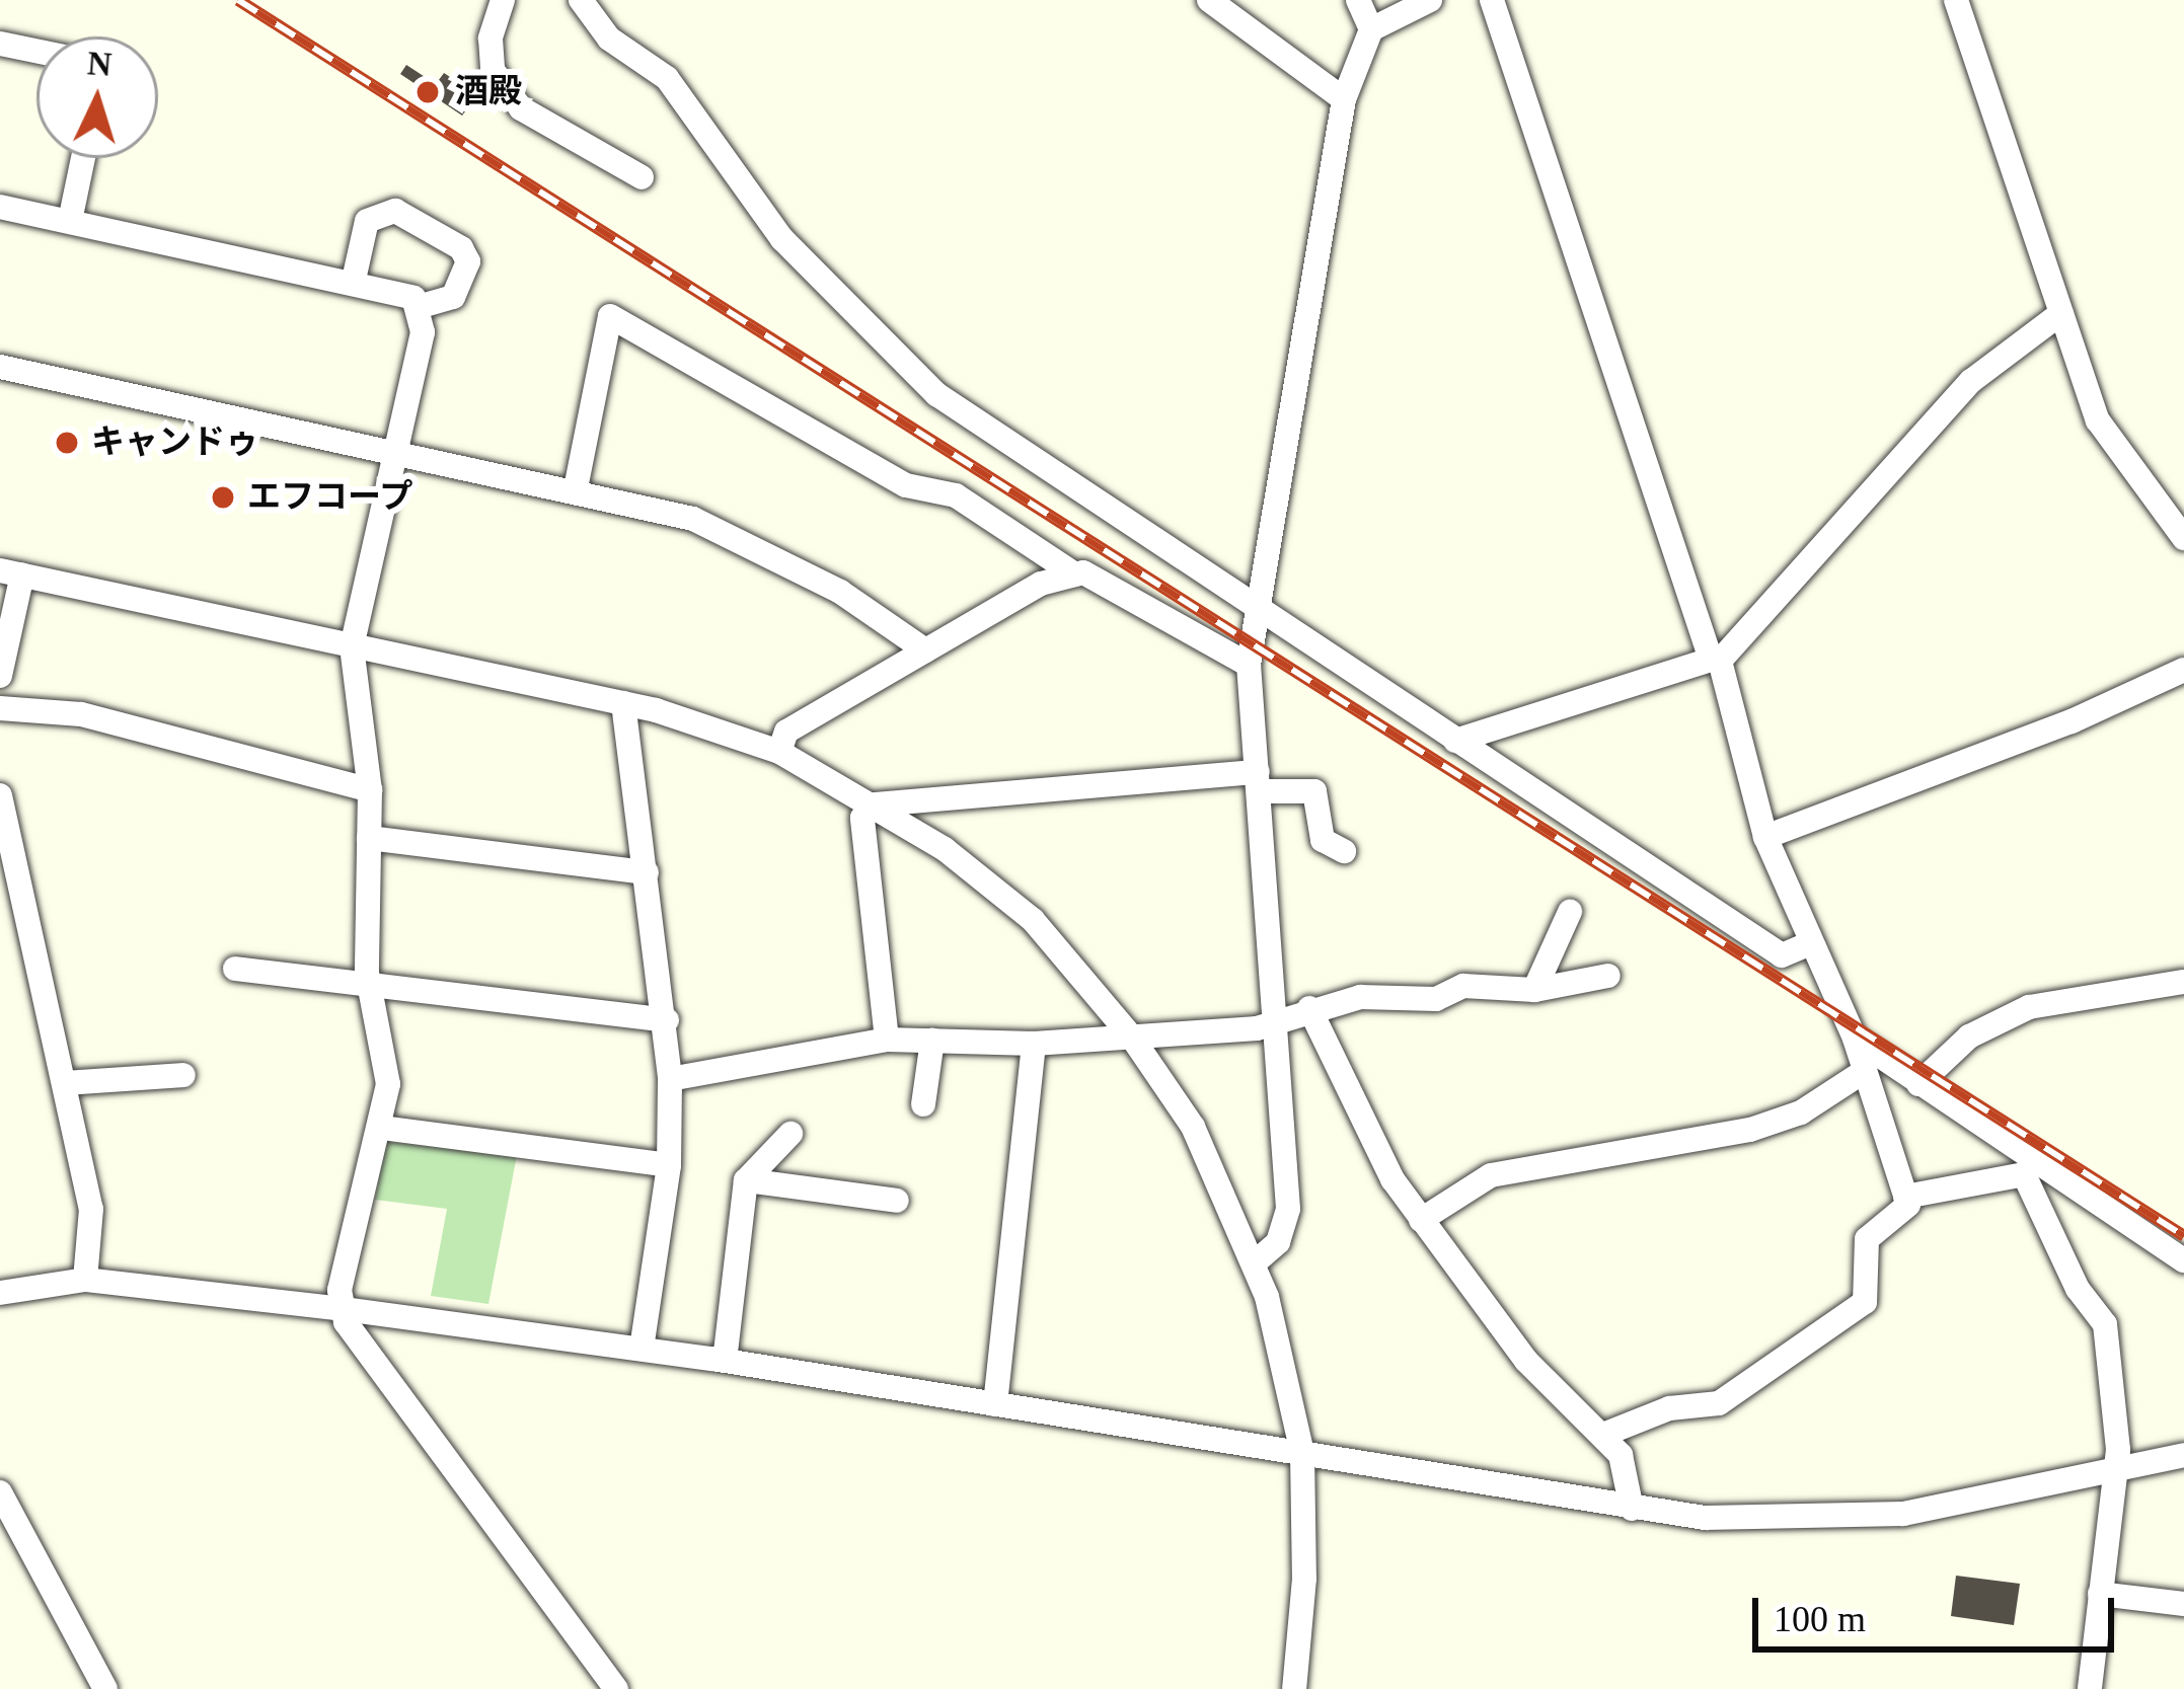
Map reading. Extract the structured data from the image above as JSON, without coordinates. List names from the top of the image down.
{
  "places": ["酒殿", "キャンドゥ", "エフコープ"],
  "scale_bar": "100 m",
  "north": "top"
}
